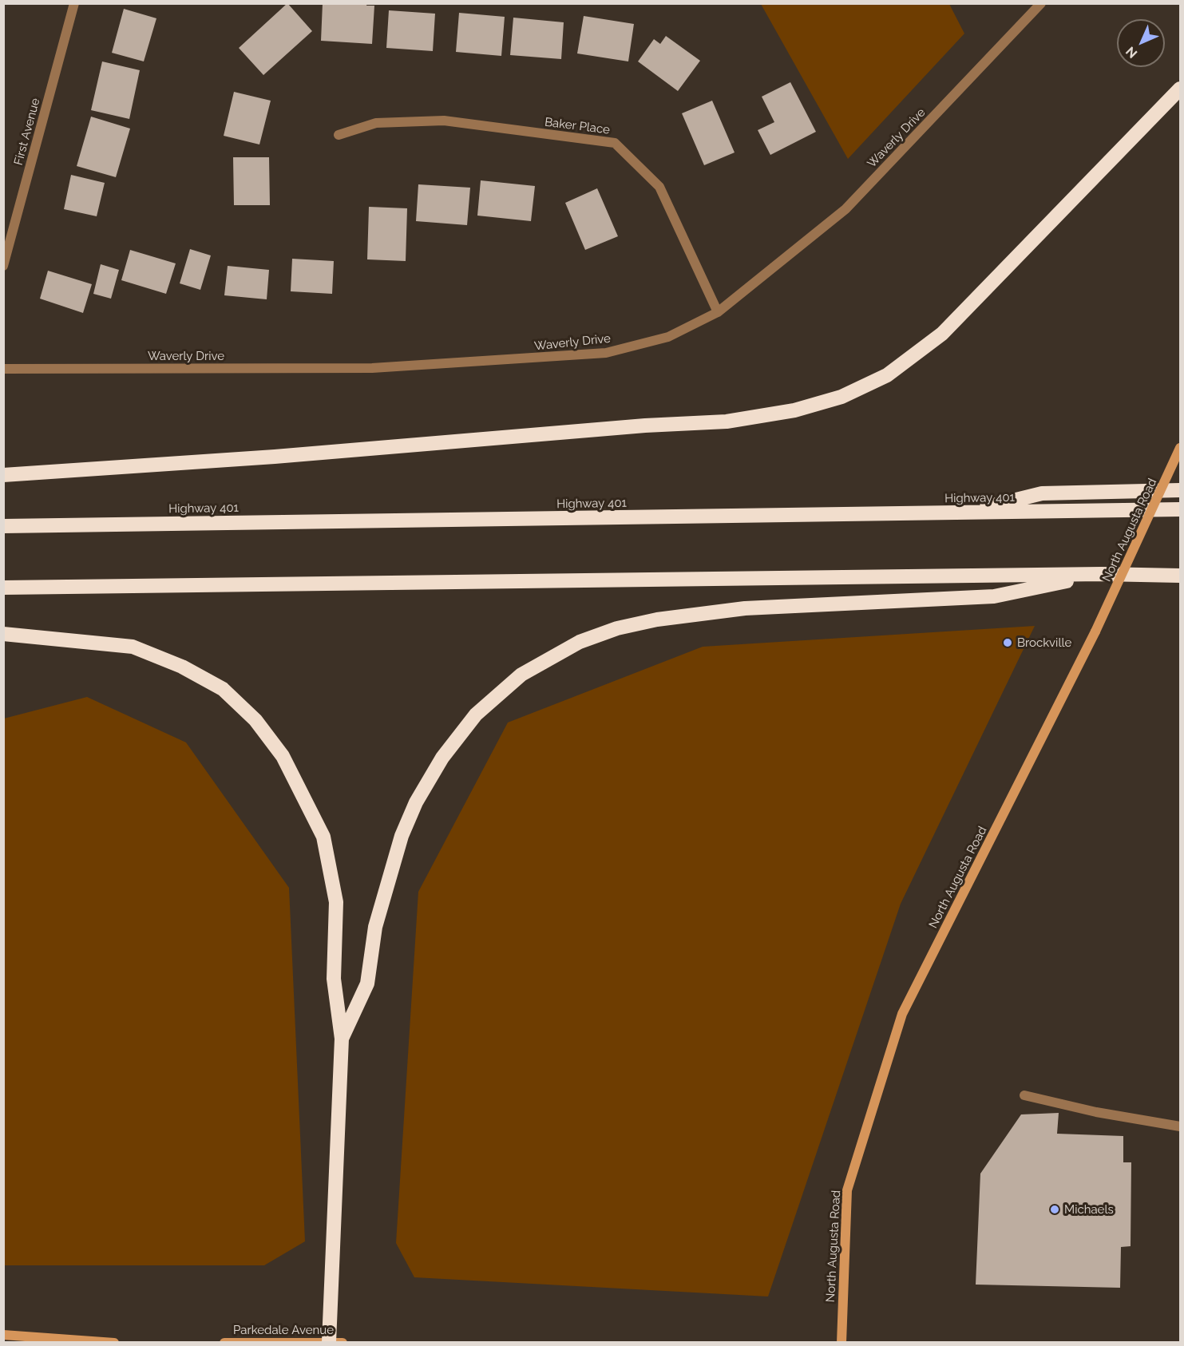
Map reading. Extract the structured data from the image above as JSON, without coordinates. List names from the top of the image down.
{
  "streets": {
    "highway": ["Highway 401"],
    "main road": ["North Augusta Road", "Parkedale Avenue"],
    "street": ["Baker Place", "First Avenue", "Waverly Drive"]
  },
  "crossings": [
    ["Baker Place", "Waverly Drive"]
  ],
  "places": ["Brockville", "Michaels"],
  "north": "bottom left"
}
